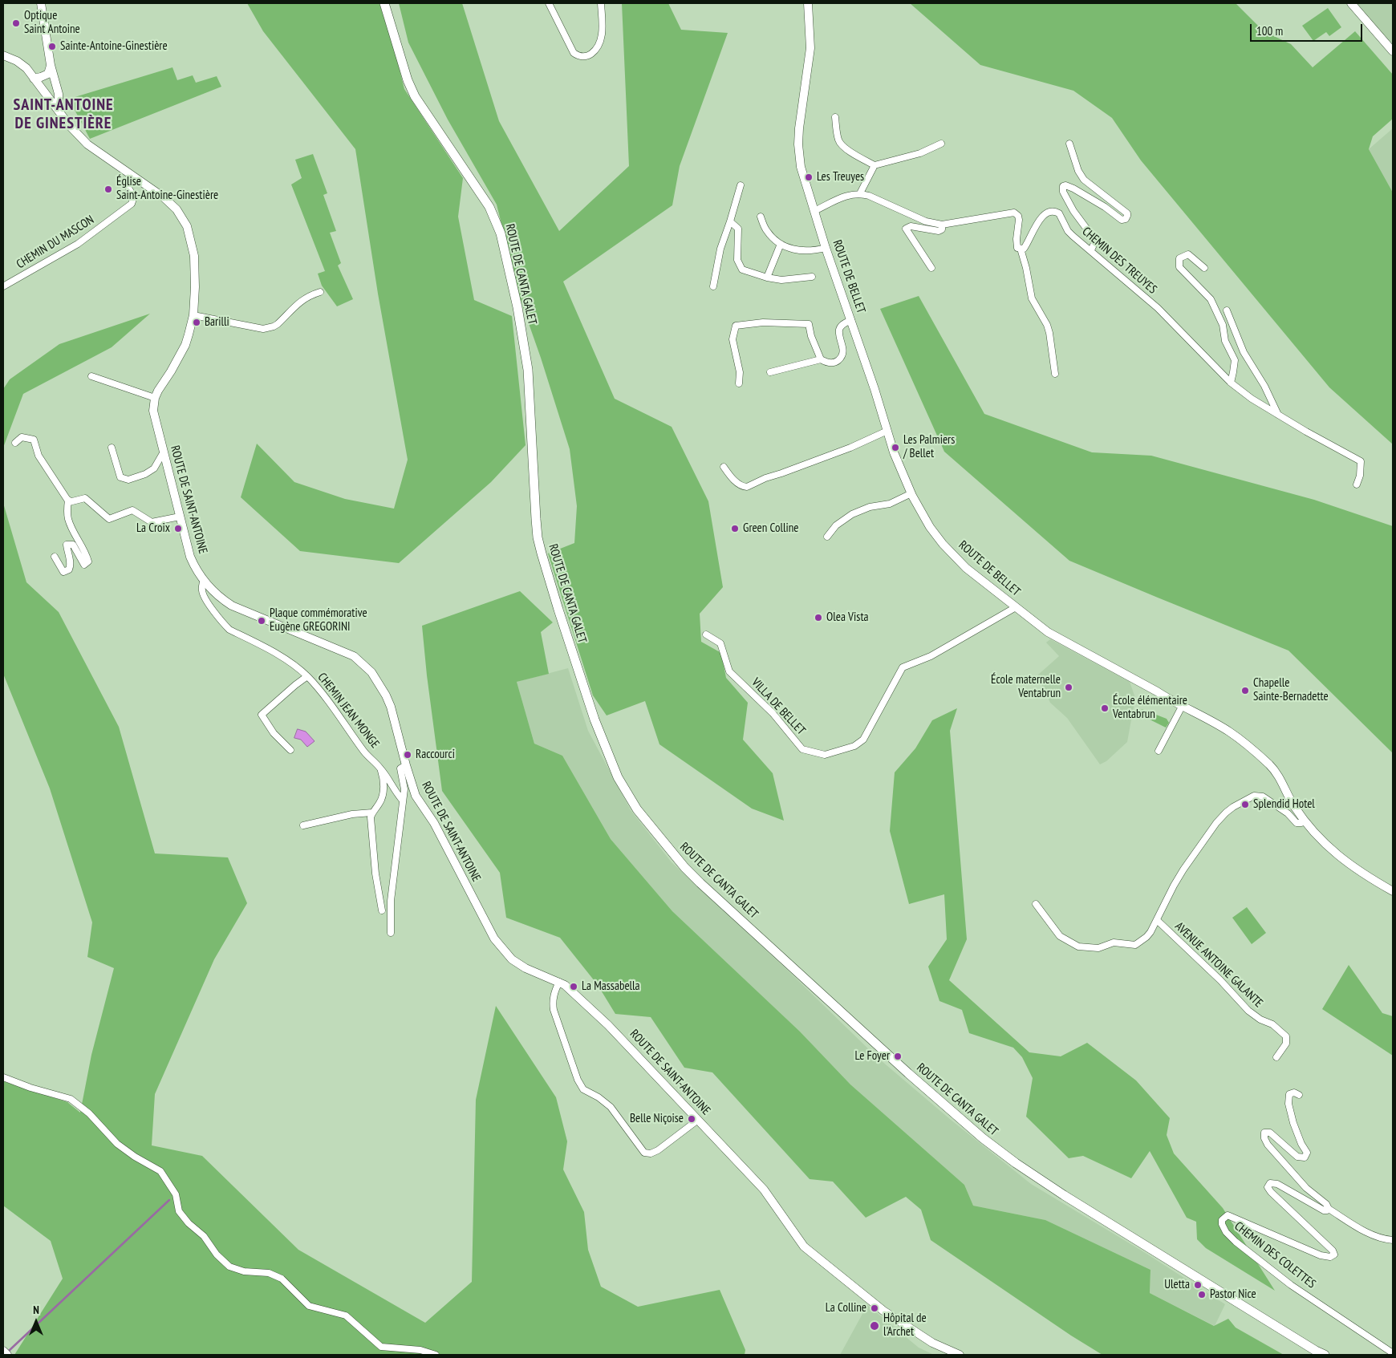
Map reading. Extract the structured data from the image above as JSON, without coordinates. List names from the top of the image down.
{
  "streets": {
    "main road": ["ROUTE DE CANTA GALET"],
    "street": [
      "CHEMIN DU MASCON",
      "CHEMIN DES TREUYES",
      "ROUTE DE BELLET",
      "ROUTE DE SAINT-ANTOINE",
      "VILLA DE BELLET",
      "CHEMIN JEAN MONGE",
      "AVENUE ANTOINE GALANTE",
      "CHEMIN DES COLETTES"
    ]
  },
  "crossings": [
    ["ROUTE DE BELLET", "VILLA DE BELLET"],
    ["ROUTE DE BELLET", "AVENUE ANTOINE GALANTE"],
    ["ROUTE DE SAINT-ANTOINE", "CHEMIN JEAN MONGE"]
  ],
  "districts": ["SAINT-ANTOINE DE GINESTIÈRE"],
  "places": [
    "Optique Saint Antoine",
    "Sainte-Antoine-Ginestière",
    "Les Treuyes",
    "Église Saint-Antoine-Ginestière",
    "Barilli",
    "Les Palmiers / Bellet",
    "La Croix",
    "Green Colline",
    "Olea Vista",
    "Plaque commémorative Eugène GREGORINI",
    "École maternelle Ventabrun",
    "Chapelle Sainte-Bernadette",
    "École élémentaire Ventabrun",
    "Raccourci",
    "Splendid Hotel",
    "La Massabella",
    "Le Foyer",
    "Belle Niçoise",
    "Uletta",
    "Pastor Nice",
    "La Colline",
    "Hôpital de l'Archet"
  ],
  "scale_bar": "100 m",
  "north": "top"
}
